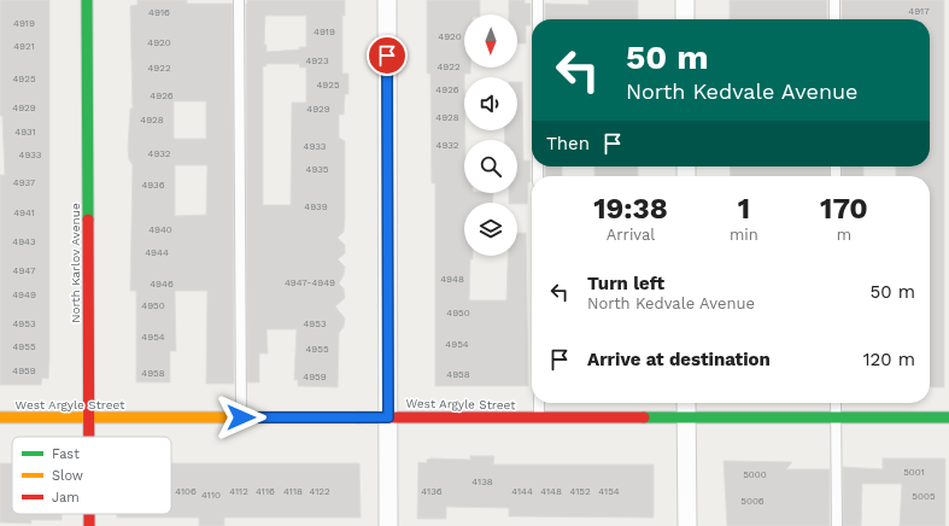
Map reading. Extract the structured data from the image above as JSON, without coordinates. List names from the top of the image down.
{
  "streets": {
    "street": ["North Karlov Avenue", "West Argyle Street"]
  },
  "crossings": [
    ["North Karlov Avenue", "West Argyle Street"]
  ],
  "house_numbers": [
    "4917",
    "4916",
    "4919",
    "4919",
    "4920",
    "4920",
    "4921",
    "4923",
    "4922",
    "4922",
    "4925",
    "4925",
    "4926",
    "4926",
    "4929",
    "4929",
    "4928",
    "4928",
    "4931",
    "4932",
    "4933",
    "4932",
    "4933",
    "4935",
    "4937",
    "4936",
    "4939",
    "4941",
    "4940",
    "4943",
    "4944",
    "4947",
    "4948",
    "4947-4949",
    "4946",
    "4949",
    "4950",
    "4950",
    "4953",
    "4953",
    "4954",
    "4954",
    "4955",
    "4955",
    "4959",
    "4958",
    "4958",
    "4959",
    "5001",
    "5000",
    "4138",
    "4106",
    "4112",
    "4116",
    "4118",
    "4122",
    "4136",
    "4144",
    "4148",
    "4152",
    "4154",
    "4110",
    "5005",
    "5006"
  ],
  "legend": ["Fast", "Slow", "Jam"],
  "north": "bottom",
  "page": {
    "turn": ["50 m", "North Kedvale Avenue"],
    "then": "Then",
    "eta": [
      "19:38",
      "Arrival",
      "1",
      "min",
      "170",
      "m"
    ],
    "list": [
      {
        "name": "Turn left",
        "note": "North Kedvale Avenue",
        "value": "50 m"
      },
      {
        "name": "Arrive at destination",
        "value": "120 m"
      }
    ]
  }
}
